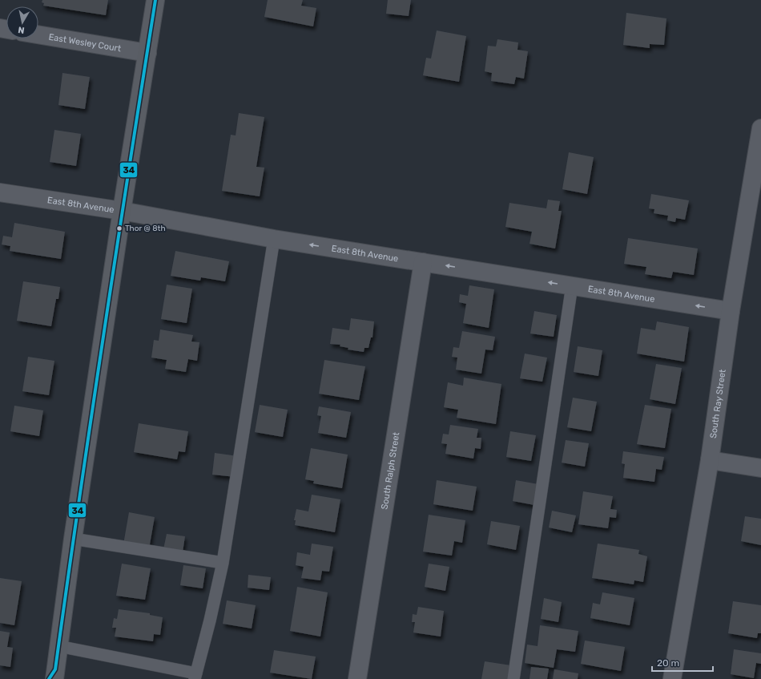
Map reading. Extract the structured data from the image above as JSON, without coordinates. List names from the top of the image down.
{
  "streets": {
    "street": [
      "East Wesley Court",
      "East 8th Avenue",
      "South Ray Street",
      "South Ralph Street"
    ]
  },
  "crossings": [
    ["East 8th Avenue", "South Ray Street"],
    ["East 8th Avenue", "South Ralph Street"]
  ],
  "one_way": ["East 8th Avenue"],
  "places": ["Thor @ 8th"],
  "lines": ["transit line 34"],
  "scale_bar": "20 m",
  "north": "bottom"
}
